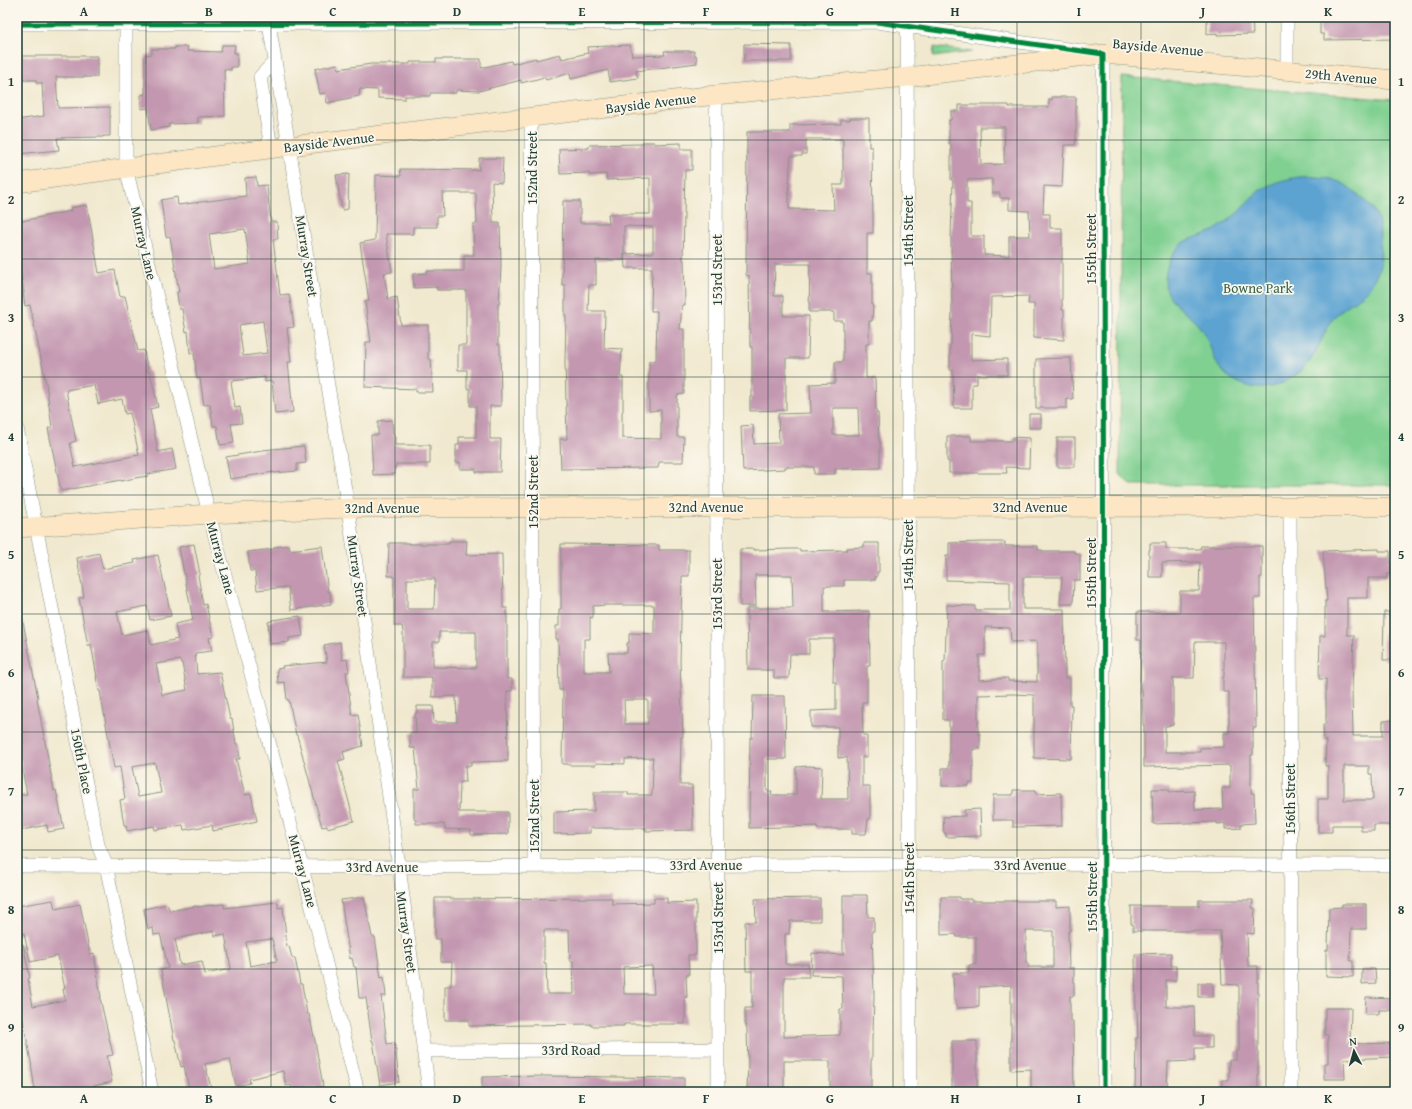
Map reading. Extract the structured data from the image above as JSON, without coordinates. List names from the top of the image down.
{
  "streets": {
    "street": [
      "Bayside Avenue",
      "29th Avenue",
      "152nd Street",
      "154th Street",
      "Murray Lane",
      "155th Street",
      "Murray Street",
      "153rd Street",
      "32nd Avenue",
      "150th Place",
      "156th Street",
      "33rd Avenue",
      "33rd Road"
    ]
  },
  "crossings": [
    ["Bayside Avenue", "29th Avenue"],
    ["Bayside Avenue", "152nd Street"],
    ["Bayside Avenue", "154th Street"],
    ["Bayside Avenue", "Murray Lane"],
    ["Bayside Avenue", "155th Street"],
    ["Bayside Avenue", "Murray Street"],
    ["Bayside Avenue", "153rd Street"],
    ["152nd Street", "32nd Avenue"],
    ["152nd Street", "33rd Avenue"],
    ["154th Street", "32nd Avenue"],
    ["154th Street", "33rd Avenue"],
    ["Murray Lane", "32nd Avenue"],
    ["Murray Lane", "33rd Avenue"],
    ["155th Street", "32nd Avenue"],
    ["155th Street", "33rd Avenue"],
    ["Murray Street", "32nd Avenue"],
    ["Murray Street", "33rd Avenue"],
    ["Murray Street", "33rd Road"],
    ["153rd Street", "32nd Avenue"],
    ["153rd Street", "33rd Avenue"],
    ["153rd Street", "33rd Road"],
    ["32nd Avenue", "150th Place"],
    ["32nd Avenue", "156th Street"],
    ["150th Place", "33rd Avenue"],
    ["156th Street", "33rd Avenue"]
  ],
  "parks": ["Bowne Park"],
  "north": "top",
  "grid": {
    "columns": [
      "A",
      "B",
      "C",
      "D",
      "E",
      "F",
      "G",
      "H",
      "I",
      "J",
      "K"
    ],
    "rows": [
      "1",
      "2",
      "3",
      "4",
      "5",
      "6",
      "7",
      "8",
      "9"
    ]
  }
}
